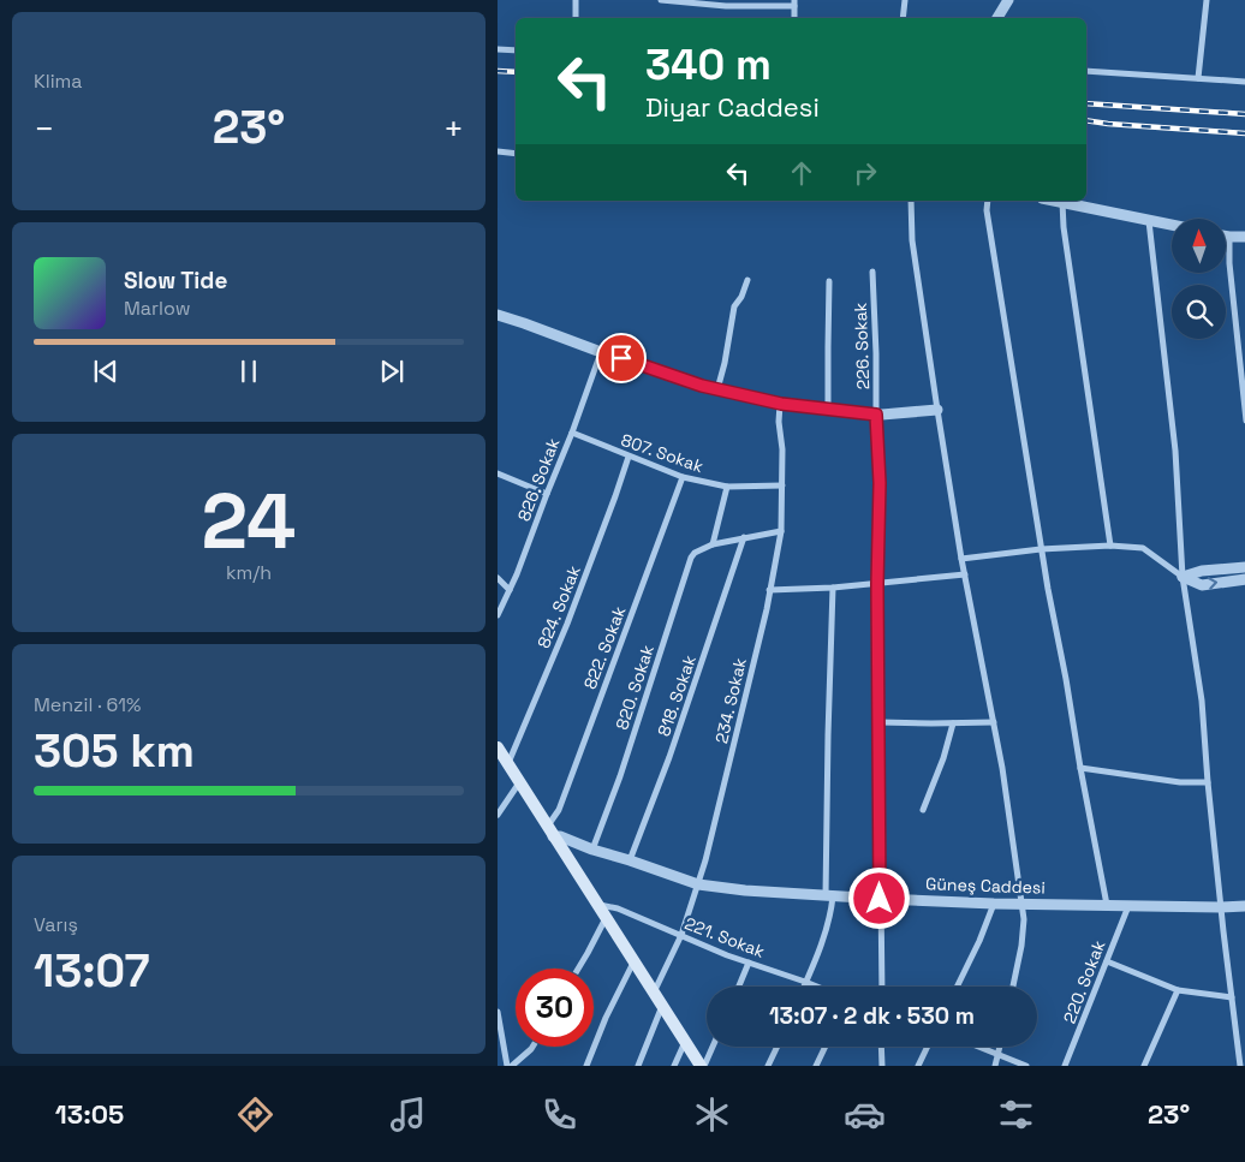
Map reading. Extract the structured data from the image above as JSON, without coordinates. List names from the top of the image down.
{
  "streets": {
    "street": [
      "226. Sokak",
      "807. Sokak",
      "826. Sokak",
      "824. Sokak",
      "822. Sokak",
      "820. Sokak",
      "818. Sokak",
      "234. Sokak",
      "Güneş Caddesi",
      "221. Sokak",
      "220. Sokak"
    ]
  },
  "crossings": [
    ["226. Sokak", "Güneş Caddesi"],
    ["807. Sokak", "826. Sokak"],
    ["807. Sokak", "824. Sokak"],
    ["807. Sokak", "822. Sokak"],
    ["807. Sokak", "234. Sokak"],
    ["822. Sokak", "Güneş Caddesi"],
    ["820. Sokak", "818. Sokak"],
    ["820. Sokak", "234. Sokak"],
    ["820. Sokak", "Güneş Caddesi"],
    ["818. Sokak", "Güneş Caddesi"],
    ["234. Sokak", "Güneş Caddesi"],
    ["234. Sokak", "221. Sokak"],
    ["Güneş Caddesi", "220. Sokak"]
  ],
  "north": "top",
  "page": {
    "tile": [
      "Klima",
      ["24", "km/h"],
      ["Menzil · 61%", "305 km"],
      ["Varış", "13:07"]
    ],
    "turn": ["340 m", "Diyar Caddesi"],
    "heat": ["−", "23°", "+"],
    "song": ["Slow Tide", "Marlow"],
    "limit": "30",
    "trip": "13:07 · 2 dk · 530 m",
    "tabs": ["13:05", "23°"]
  }
}
